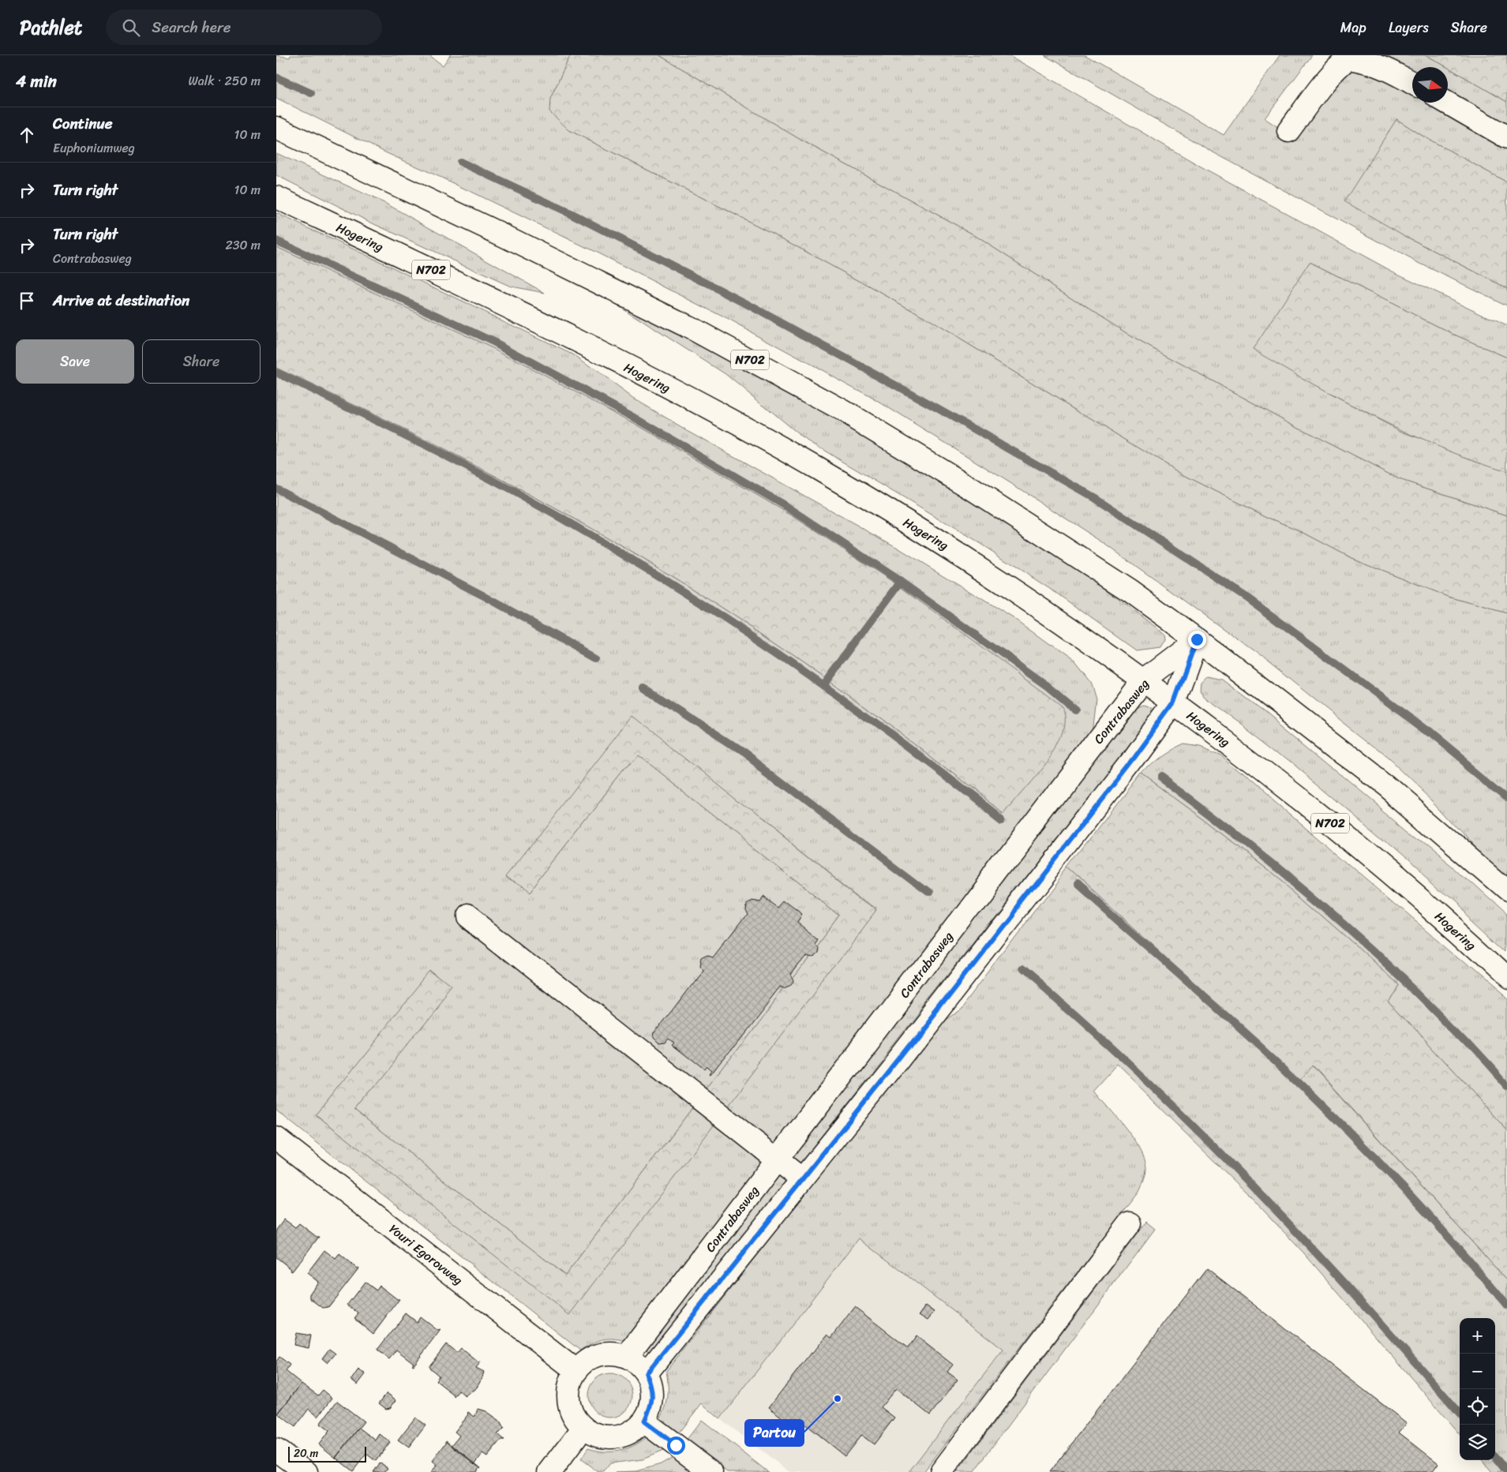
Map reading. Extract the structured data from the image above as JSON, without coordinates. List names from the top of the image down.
{
  "streets": {
    "main road": [
      "Hogering",
      "N702",
      "Contrabasweg",
      "Youri Egorovweg"
    ]
  },
  "crossings": [
    ["Hogering", "Contrabasweg"],
    ["N702", "Contrabasweg"],
    ["Contrabasweg", "Youri Egorovweg"]
  ],
  "places": ["Partou"],
  "scale_bar": "20 m",
  "north": "right",
  "page": {
    "header": "Pathlet",
    "search": "Search here",
    "nav": ["Map", "Layers", "Share"],
    "heading": ["4 min", "Walk · 250 m"],
    "list": [
      ["Continue", "Euphoniumweg", "10 m"],
      ["Turn right", "10 m"],
      ["Turn right", "Contrabasweg", "230 m"],
      "Arrive at destination"
    ],
    "buttons": ["Save", "Share"],
    "map_buttons": ["+", "−"],
    "scale": "20 m"
  }
}
